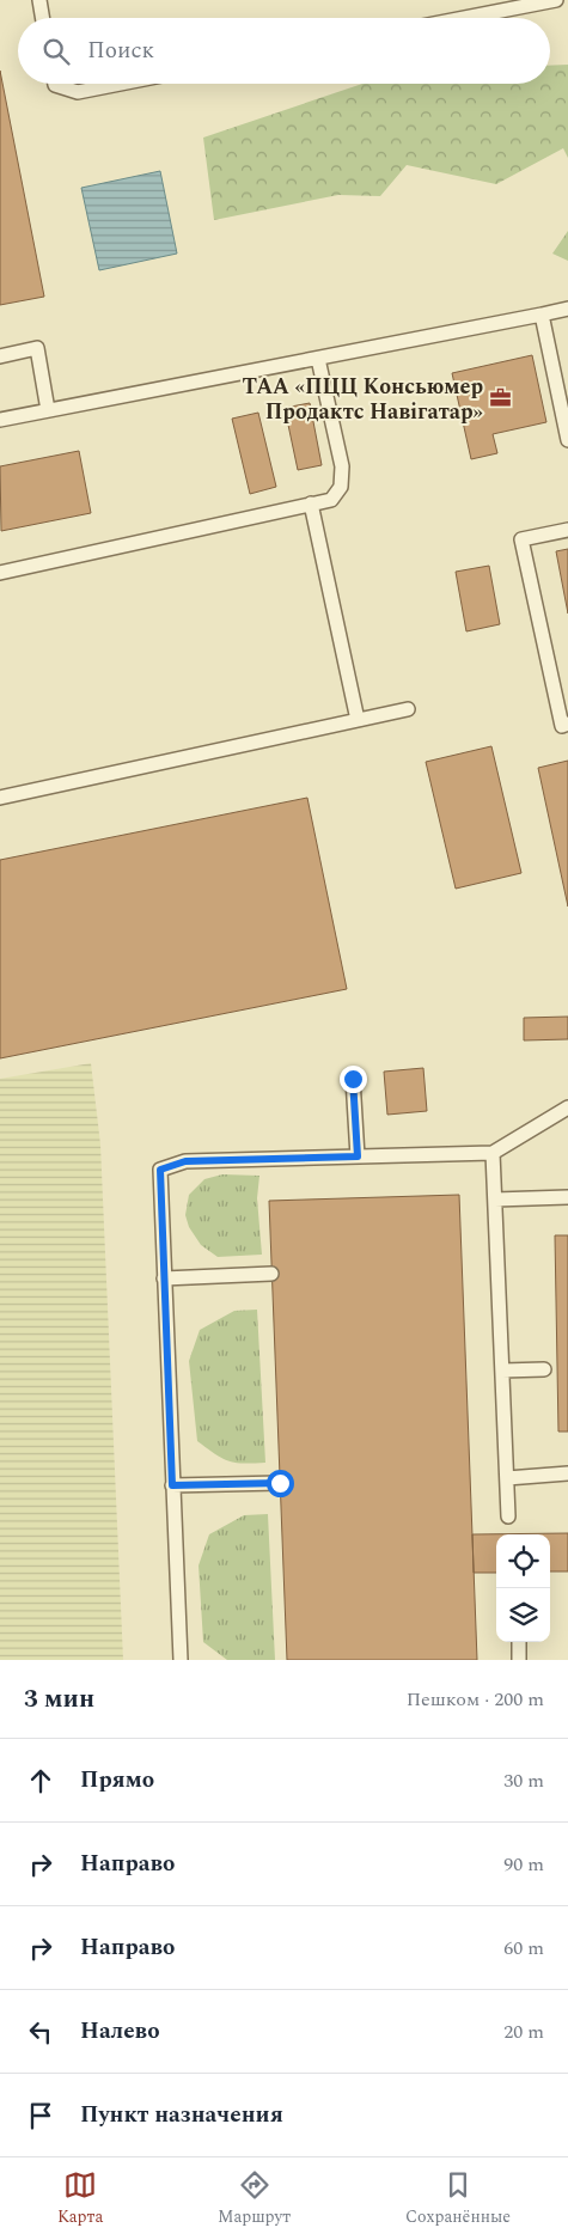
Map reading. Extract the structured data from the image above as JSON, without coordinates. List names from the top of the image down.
{
  "places": {
    "office": ["ТАА «ПЦЦ Консьюмер Продактс Навігатар»"]
  },
  "page": {
    "search": "Поиск",
    "heading": ["3 мин", "Пешком · 200 m"],
    "list": [
      ["Прямо", "30 m"],
      ["Направо", "90 m"],
      ["Направо", "60 m"],
      ["Налево", "20 m"],
      "Пункт назначения"
    ],
    "nav": ["Карта", "Маршрут", "Сохранённые"]
  }
}
